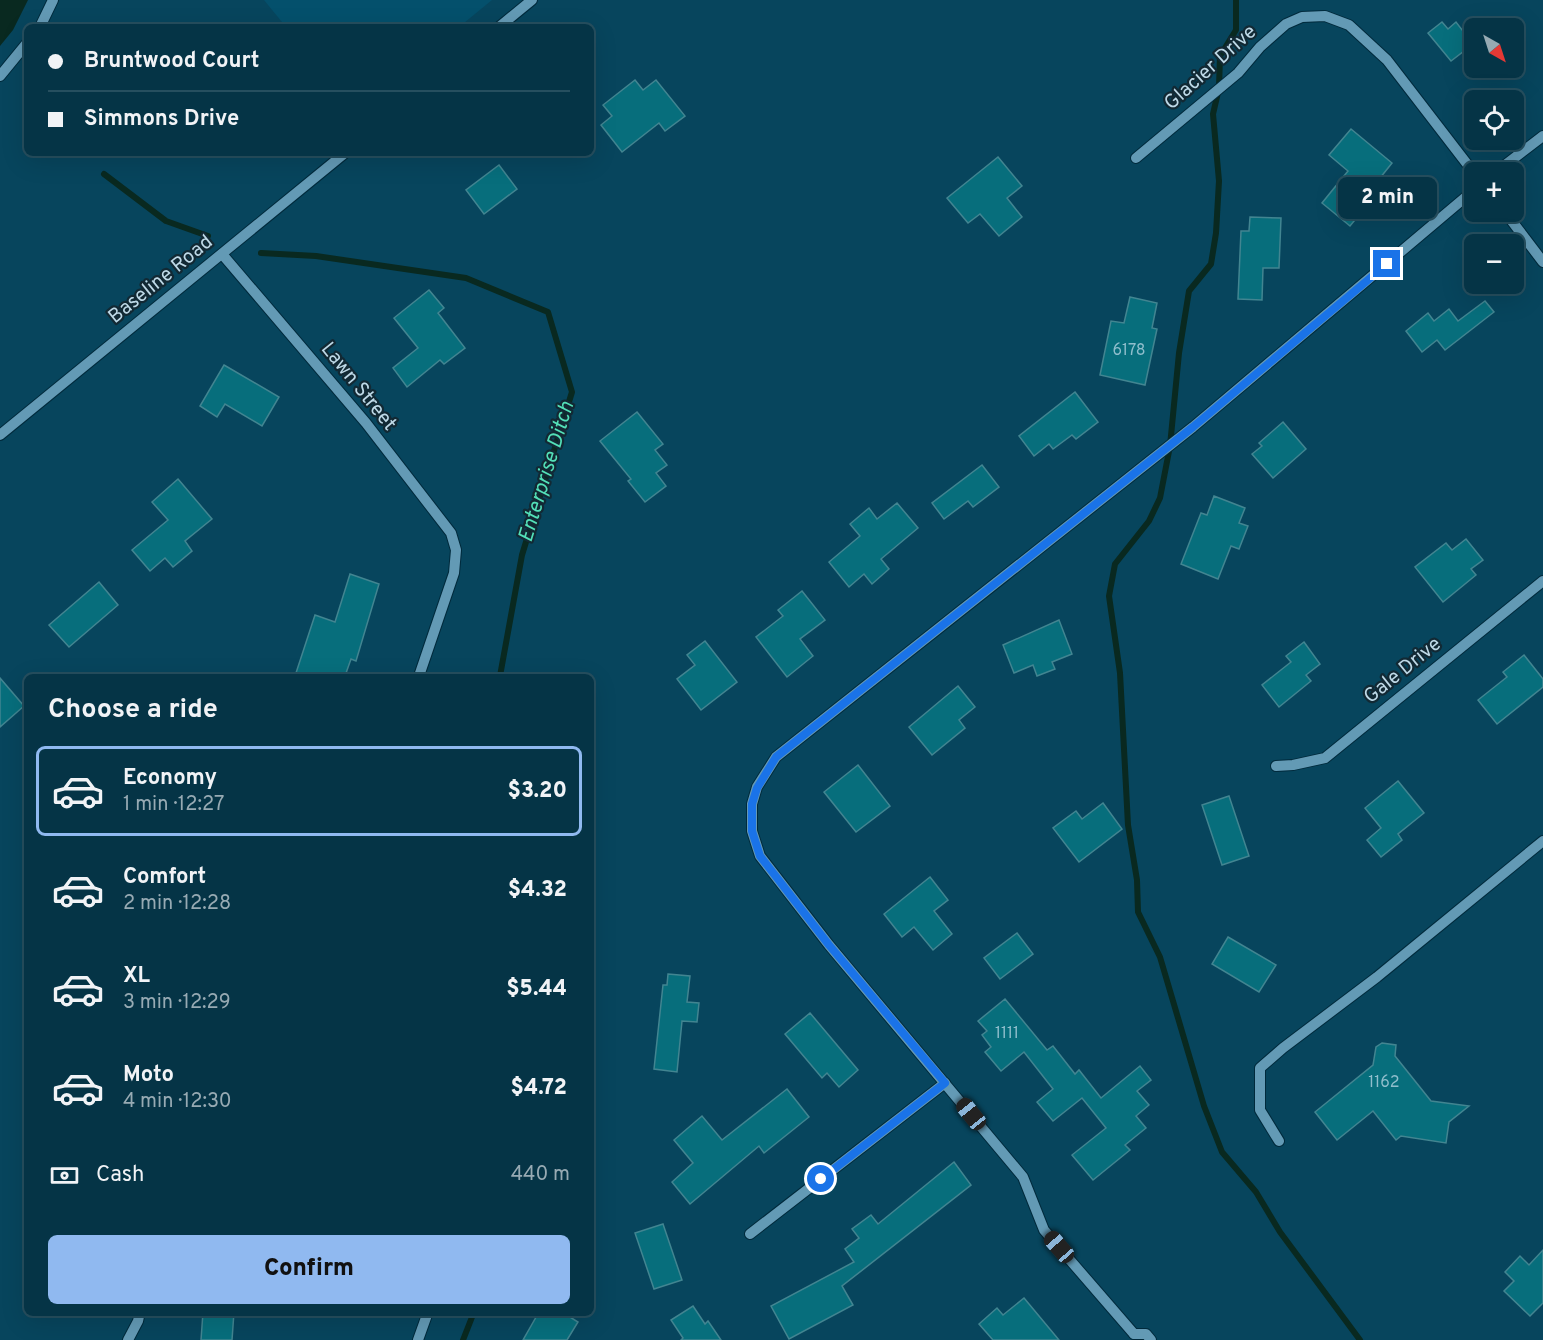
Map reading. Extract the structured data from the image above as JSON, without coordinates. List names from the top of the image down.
{
  "streets": {
    "street": [
      "Glacier Drive",
      "Baseline Road",
      "Lawn Street",
      "Gale Drive"
    ]
  },
  "crossings": [
    ["Baseline Road", "Lawn Street"]
  ],
  "water": ["Enterprise Ditch"],
  "house_numbers": ["6178", "1111", "1162"],
  "north": "bottom right",
  "page": {
    "map_buttons": ["+", "−"],
    "banner": ["Bruntwood Court", "Simmons Drive"],
    "bubble": "2 min",
    "heading": "Choose a ride",
    "list": [
      {
        "name": "Economy",
        "note": "1 min · 12:27",
        "value": "$3.20"
      },
      {
        "name": "Comfort",
        "note": "2 min · 12:28",
        "value": "$4.32"
      },
      {
        "name": "XL",
        "note": "3 min · 12:29",
        "value": "$5.44"
      },
      {
        "name": "Moto",
        "note": "4 min · 12:30",
        "value": "$4.72"
      }
    ],
    "pay": ["Cash", "440 m"],
    "buttons": "Confirm"
  }
}
